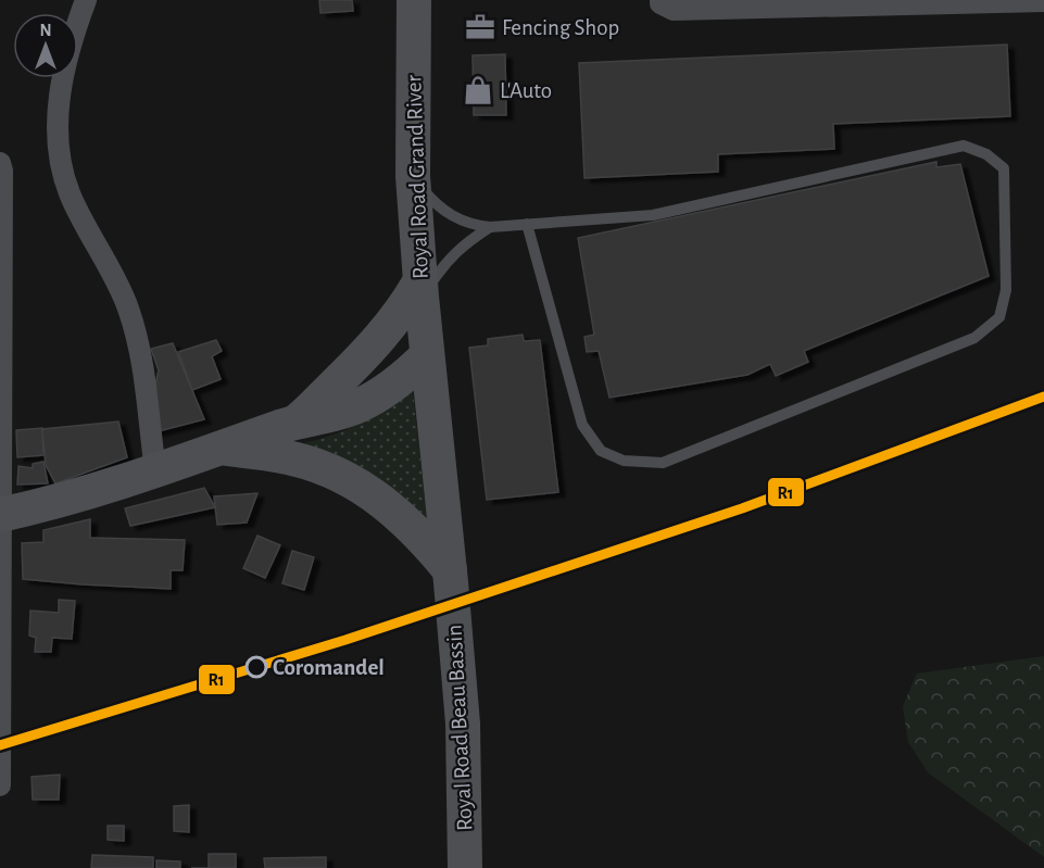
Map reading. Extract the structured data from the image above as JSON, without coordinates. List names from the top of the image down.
{
  "streets": {
    "main road": ["Royal Road Grand River", "Royal Road Beau Bassin"]
  },
  "crossings": [
    ["Royal Road Grand River", "Royal Road Beau Bassin"]
  ],
  "places": {
    "office": ["Fencing Shop"],
    "shop": ["L'Auto"],
    "other": ["Coromandel"]
  },
  "lines": ["transit line R1"],
  "north": "top"
}
